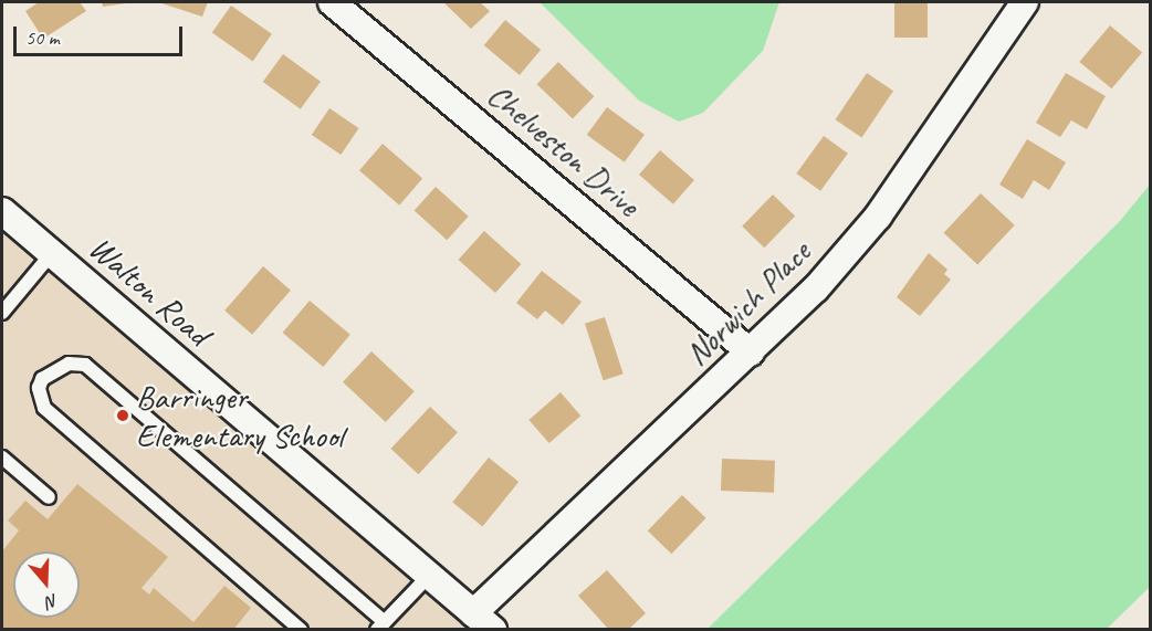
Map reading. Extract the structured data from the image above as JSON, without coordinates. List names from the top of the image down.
{
  "streets": {
    "street": ["Chelveston Drive", "Walton Road", "Norwich Place"]
  },
  "crossings": [
    ["Chelveston Drive", "Norwich Place"],
    ["Walton Road", "Norwich Place"]
  ],
  "places": ["Barringer Elementary School"],
  "scale_bar": "50 m",
  "north": "bottom"
}
